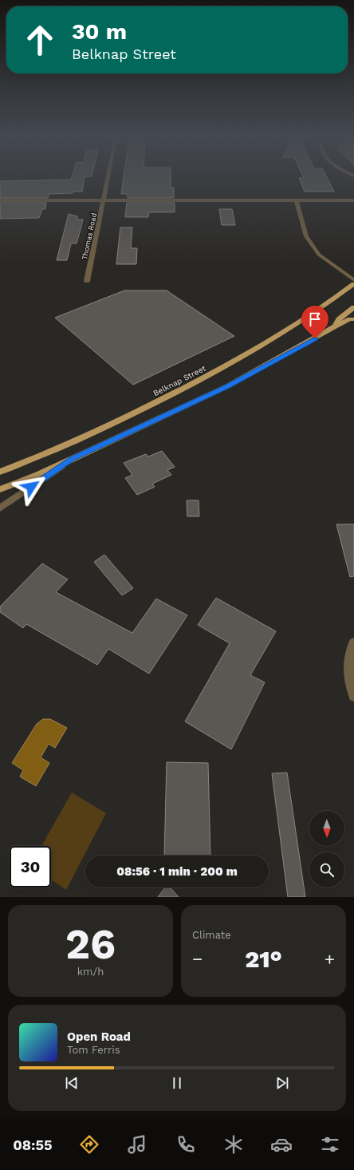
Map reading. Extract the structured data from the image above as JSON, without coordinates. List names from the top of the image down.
{
  "streets": {
    "main road": ["Belknap Street"],
    "street": ["Thomas Road"]
  },
  "north": "bottom",
  "page": {
    "turn": ["30 m", "Belknap Street"],
    "limit": "30",
    "trip": "08:56 · 1 min · 200 m",
    "tile": [
      ["26", "km/h"],
      "Climate"
    ],
    "heat": ["−", "21°", "+"],
    "song": ["Open Road", "Tom Ferris"],
    "tabs": "08:55"
  }
}
